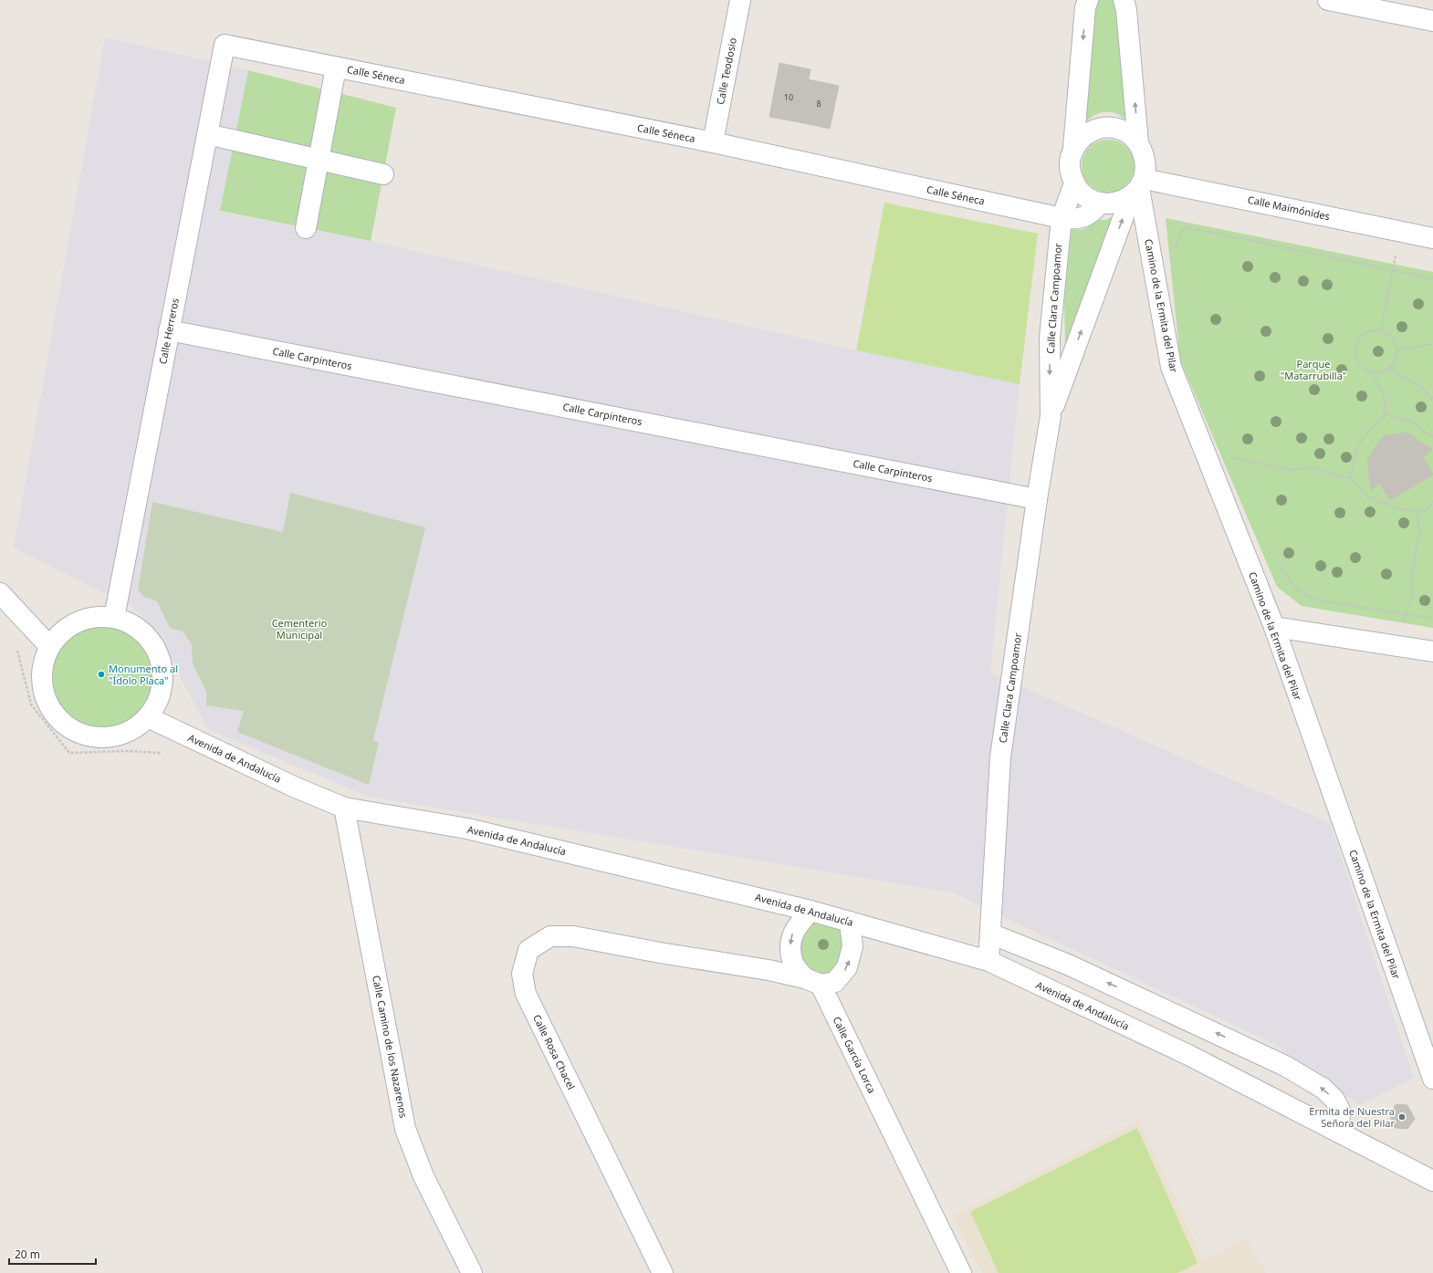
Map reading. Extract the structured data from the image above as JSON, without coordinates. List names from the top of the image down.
{
  "streets": {
    "street": [
      "Calle Teodosio",
      "Calle Séneca",
      "Calle Maimónides",
      "Calle Clara Campoamor",
      "Camino de la Ermita del Pilar",
      "Calle Herreros",
      "Calle Carpinteros",
      "Avenida de Andalucía",
      "Calle Camino de los Nazarenos",
      "Calle Rosa Chacel",
      "Calle García Lorca"
    ]
  },
  "crossings": [
    ["Calle Teodosio", "Calle Séneca"],
    ["Calle Séneca", "Calle Maimónides"],
    ["Calle Séneca", "Calle Clara Campoamor"],
    ["Calle Séneca", "Camino de la Ermita del Pilar"],
    ["Calle Séneca", "Calle Herreros"],
    ["Calle Maimónides", "Calle Clara Campoamor"],
    ["Calle Maimónides", "Camino de la Ermita del Pilar"],
    ["Calle Clara Campoamor", "Camino de la Ermita del Pilar"],
    ["Calle Clara Campoamor", "Calle Carpinteros"],
    ["Calle Clara Campoamor", "Avenida de Andalucía"],
    ["Calle Herreros", "Calle Carpinteros"],
    ["Calle Herreros", "Avenida de Andalucía"],
    ["Avenida de Andalucía", "Calle Camino de los Nazarenos"],
    ["Avenida de Andalucía", "Calle Rosa Chacel"],
    ["Avenida de Andalucía", "Calle García Lorca"],
    ["Calle Rosa Chacel", "Calle García Lorca"]
  ],
  "parks": ["Parque \"Matarrubilla\"", "Cementerio Municipal"],
  "places": ["Monumento al \"Ídolo Placa\"", "Ermita de Nuestra Señora del Pilar"],
  "house_numbers": ["10", "8"],
  "scale_bar": "20 m"
}
